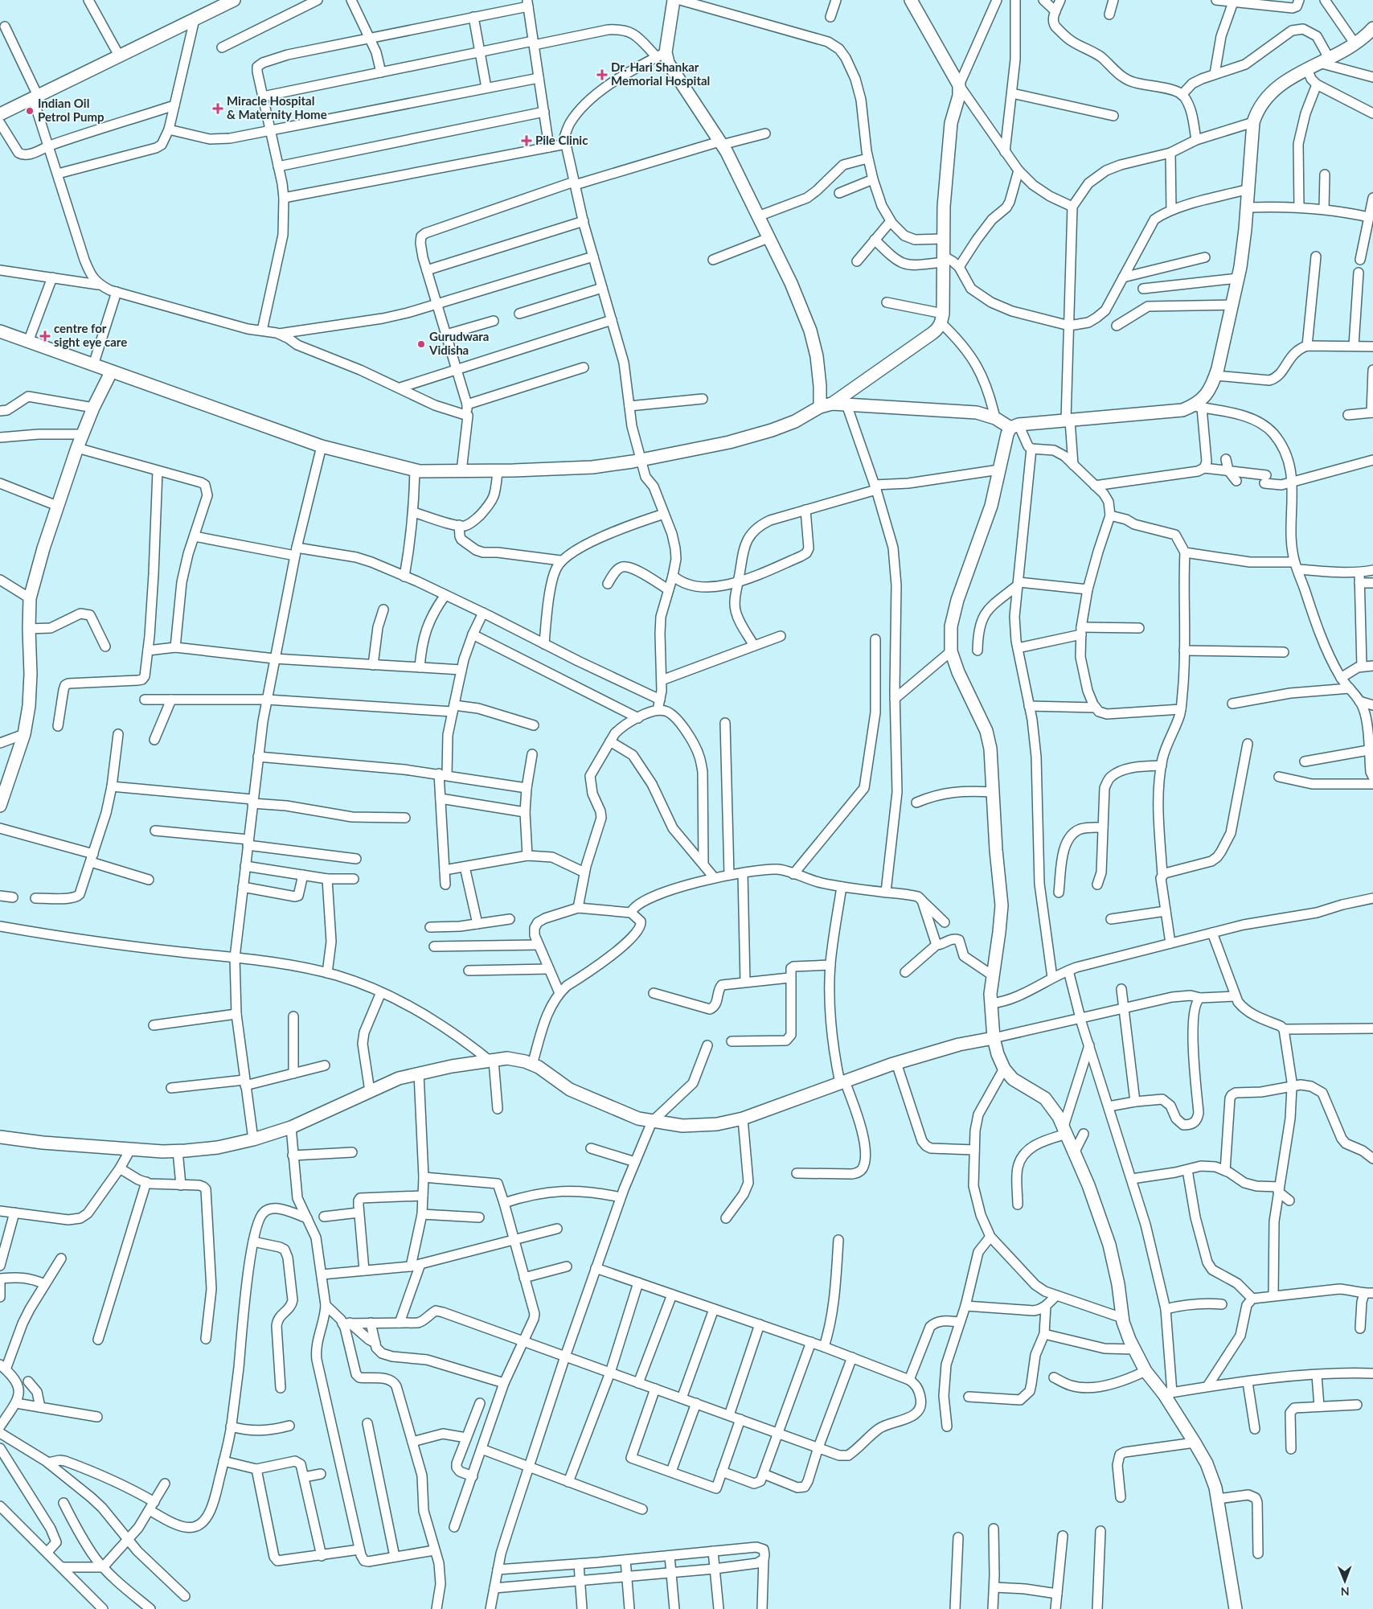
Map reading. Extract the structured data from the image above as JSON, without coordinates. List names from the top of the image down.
{
  "places": {
    "health": [
      "Dr. Hari Shankar Memorial Hospital",
      "Miracle Hospital & Maternity Home",
      "Pile Clinic",
      "centre for sight eye care"
    ],
    "other": ["Indian Oil Petrol Pump", "Gurudwara Vidisha"]
  },
  "north": "bottom"
}
